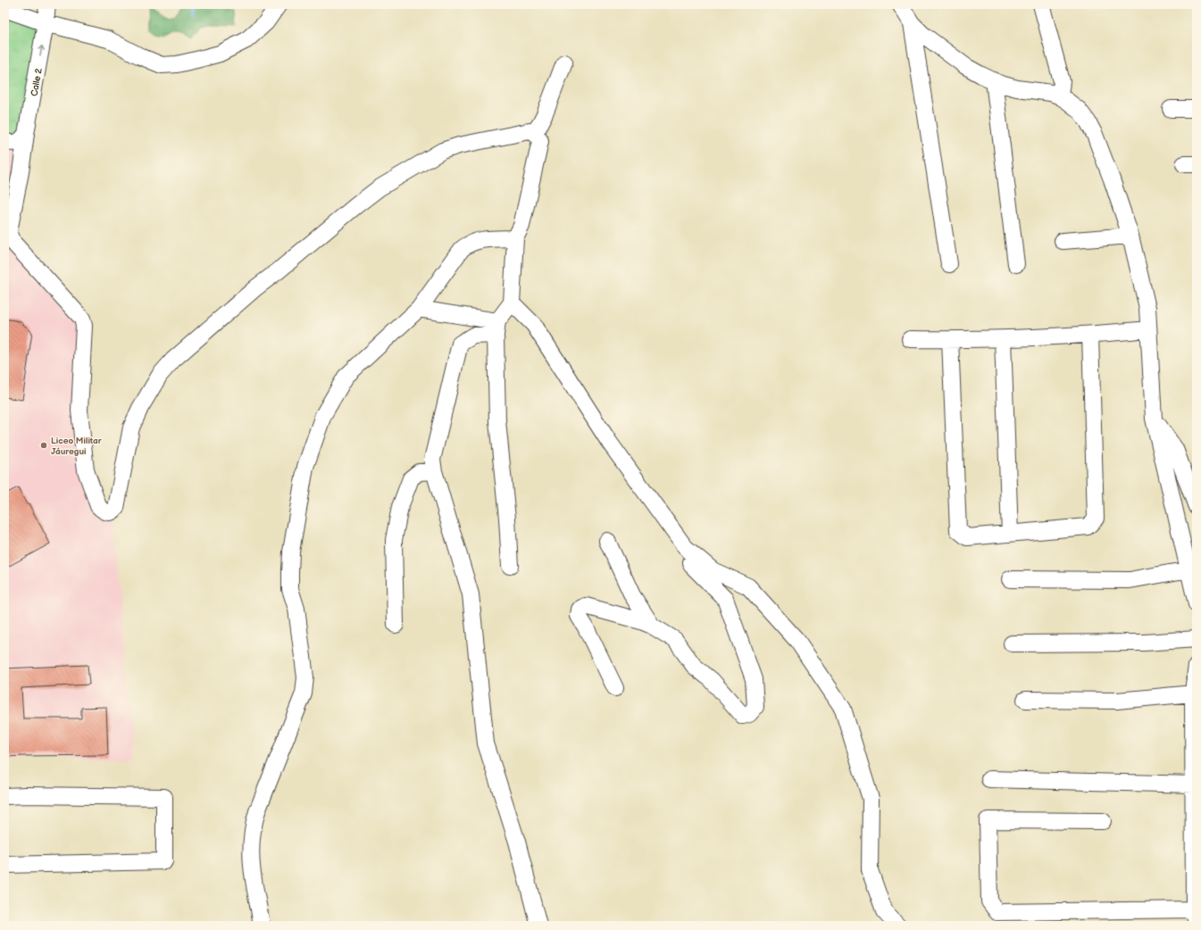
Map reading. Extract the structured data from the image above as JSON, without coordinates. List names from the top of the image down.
{
  "streets": {
    "street": ["Calle 2"]
  },
  "places": ["Liceo Militar Jáuregui"]
}
